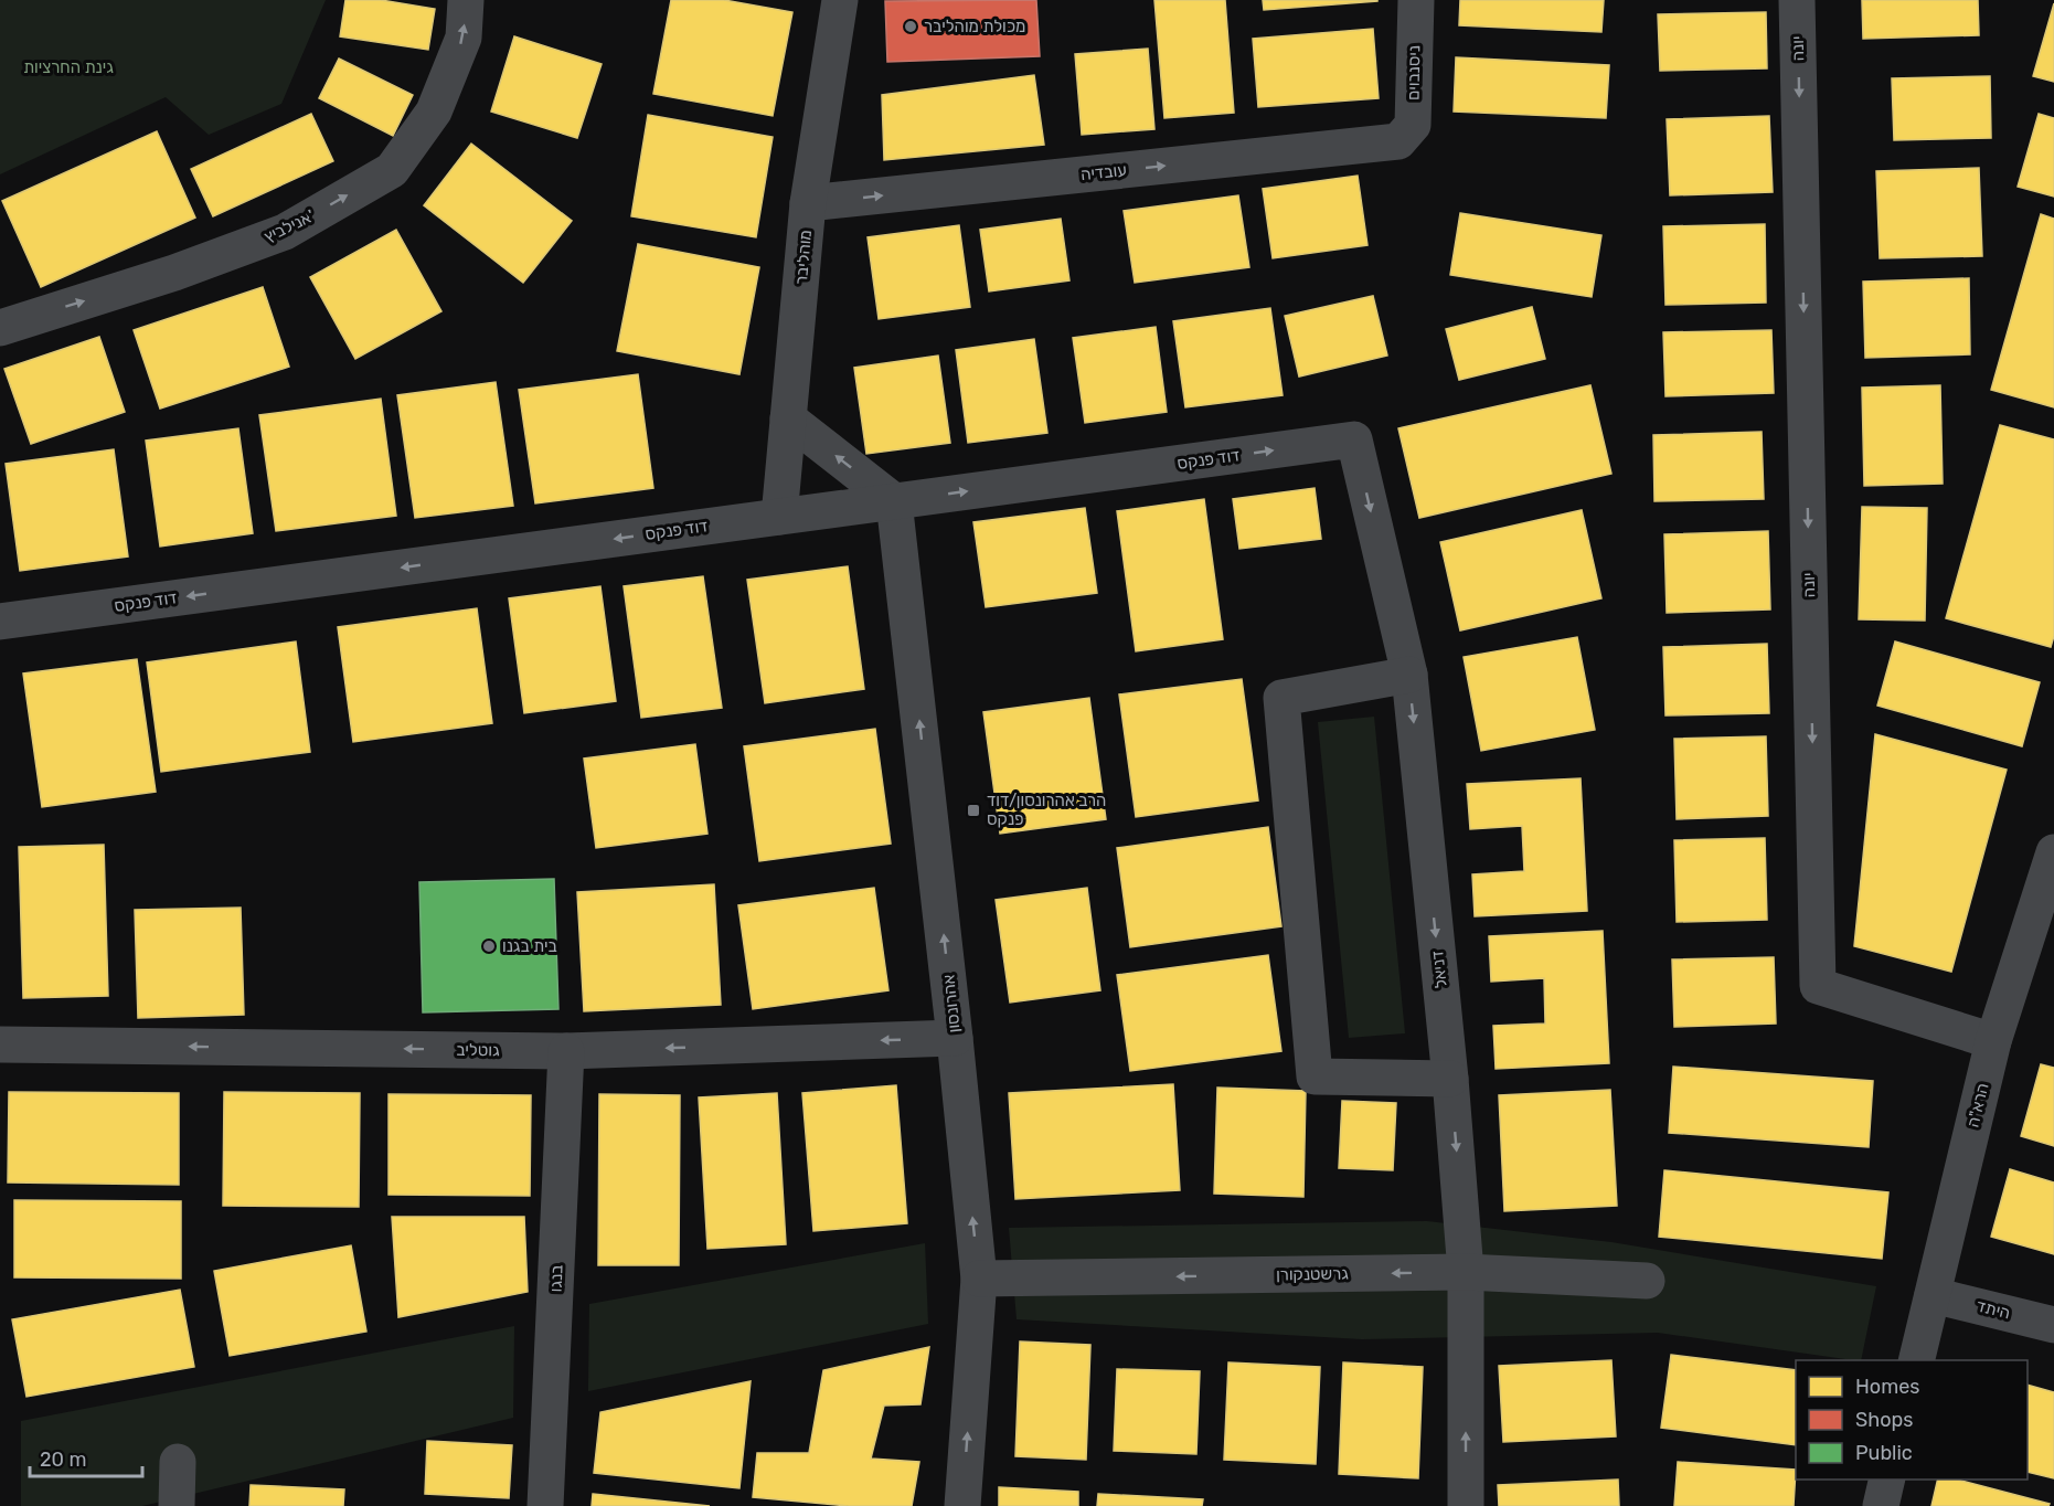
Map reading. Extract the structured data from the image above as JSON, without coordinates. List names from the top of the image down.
{
  "streets": {
    "street": [
      "יונה",
      "ניסנבוים",
      "עובדיה",
      "אנילביץ'",
      "מוהליבר",
      "דוד פנקס",
      "דניאל",
      "אהרונסון",
      "גוטליב",
      "הרא\"ה",
      "גרשטנקורן",
      "בנגו",
      "היתד"
    ]
  },
  "crossings": [
    ["יונה", "הרא\"ה"],
    ["ניסנבוים", "עובדיה"],
    ["עובדיה", "מוהליבר"],
    ["מוהליבר", "דוד פנקס"],
    ["דוד פנקס", "דניאל"],
    ["דוד פנקס", "אהרונסון"],
    ["דניאל", "גרשטנקורן"],
    ["אהרונסון", "גוטליב"],
    ["אהרונסון", "גרשטנקורן"],
    ["גוטליב", "בנגו"],
    ["הרא\"ה", "היתד"]
  ],
  "one_way": [
    "יונה",
    "עובדיה",
    "אנילביץ'",
    "אהרונסון",
    "גוטליב",
    "גרשטנקורן"
  ],
  "parks": ["גינת החרציות"],
  "places": {
    "other": ["מכולת מוהליבר", "בית בגנו"],
    "transit": ["הרב אהרונסון/דוד פנקס"]
  },
  "legend": ["Homes", "Shops", "Public"],
  "scale_bar": "20 m"
}
